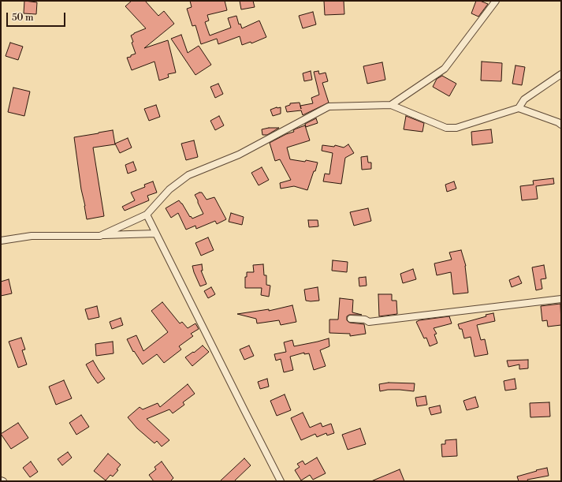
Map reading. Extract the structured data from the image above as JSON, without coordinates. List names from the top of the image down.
{
  "scale_bar": "50 m"
}
